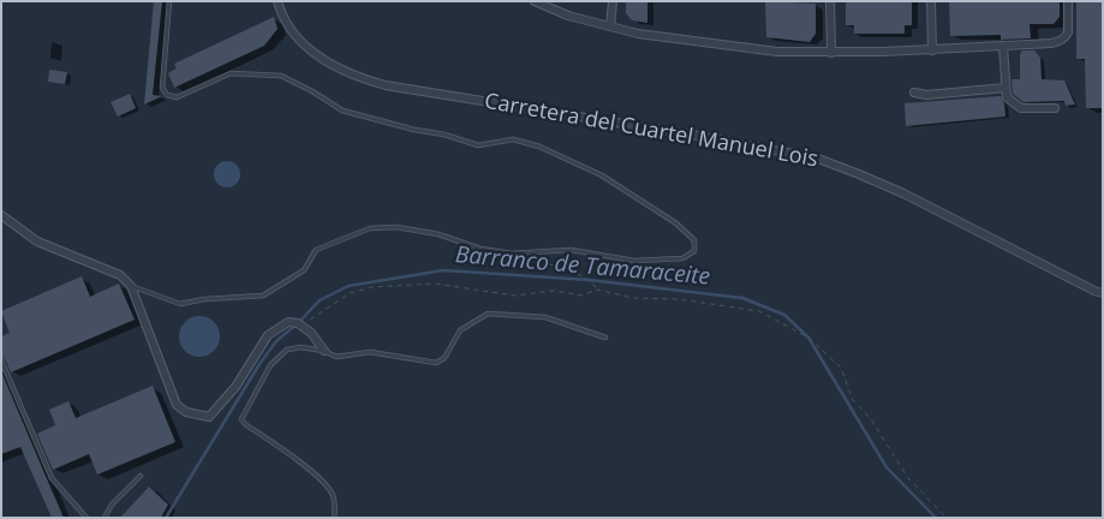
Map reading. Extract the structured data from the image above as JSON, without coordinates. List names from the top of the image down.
{
  "streets": {
    "street": ["Carretera del Cuartel Manuel Lois"]
  },
  "water": ["Barranco de Tamaraceite"]
}
